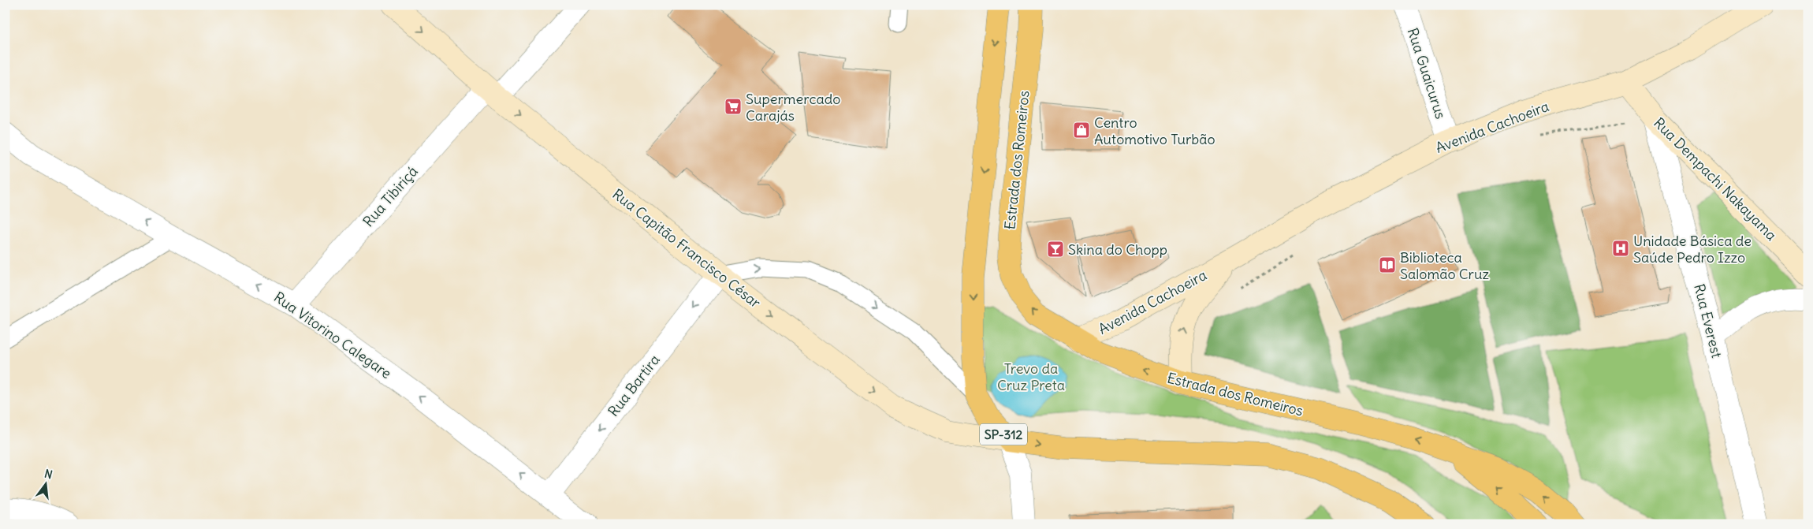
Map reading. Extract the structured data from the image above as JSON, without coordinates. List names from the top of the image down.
{
  "streets": {
    "main road": ["Estrada dos Romeiros", "SP-312"],
    "street": [
      "Rua Guaicurus",
      "Avenida Cachoeira",
      "Rua Dempachi Nakayama",
      "Rua Tibiriçá",
      "Rua Capitão Francisco César",
      "Rua Everest",
      "Rua Vitorino Calegare",
      "Rua Bartira"
    ]
  },
  "crossings": [
    ["Rua Guaicurus", "Avenida Cachoeira"],
    ["Avenida Cachoeira", "Estrada dos Romeiros"],
    ["Avenida Cachoeira", "Rua Dempachi Nakayama"],
    ["Rua Dempachi Nakayama", "Rua Everest"],
    ["Rua Tibiriçá", "Rua Capitão Francisco César"],
    ["Rua Tibiriçá", "Rua Vitorino Calegare"],
    ["Rua Capitão Francisco César", "Rua Bartira"],
    ["Rua Capitão Francisco César", "SP-312"],
    ["Rua Vitorino Calegare", "Rua Bartira"]
  ],
  "one_way": [
    "Estrada dos Romeiros",
    "Rua Capitão Francisco César",
    "Rua Vitorino Calegare",
    "Rua Bartira"
  ],
  "parks": ["Trevo da Cruz Preta"],
  "places": {
    "supermarket": ["Supermercado Carajás"],
    "shop": ["Centro Automotivo Turbão"],
    "hospital": ["Unidade Básica de Saúde Pedro Izzo"],
    "bar": ["Skina do Chopp"],
    "library": ["Biblioteca Salomão Cruz"]
  },
  "north": "top"
}
